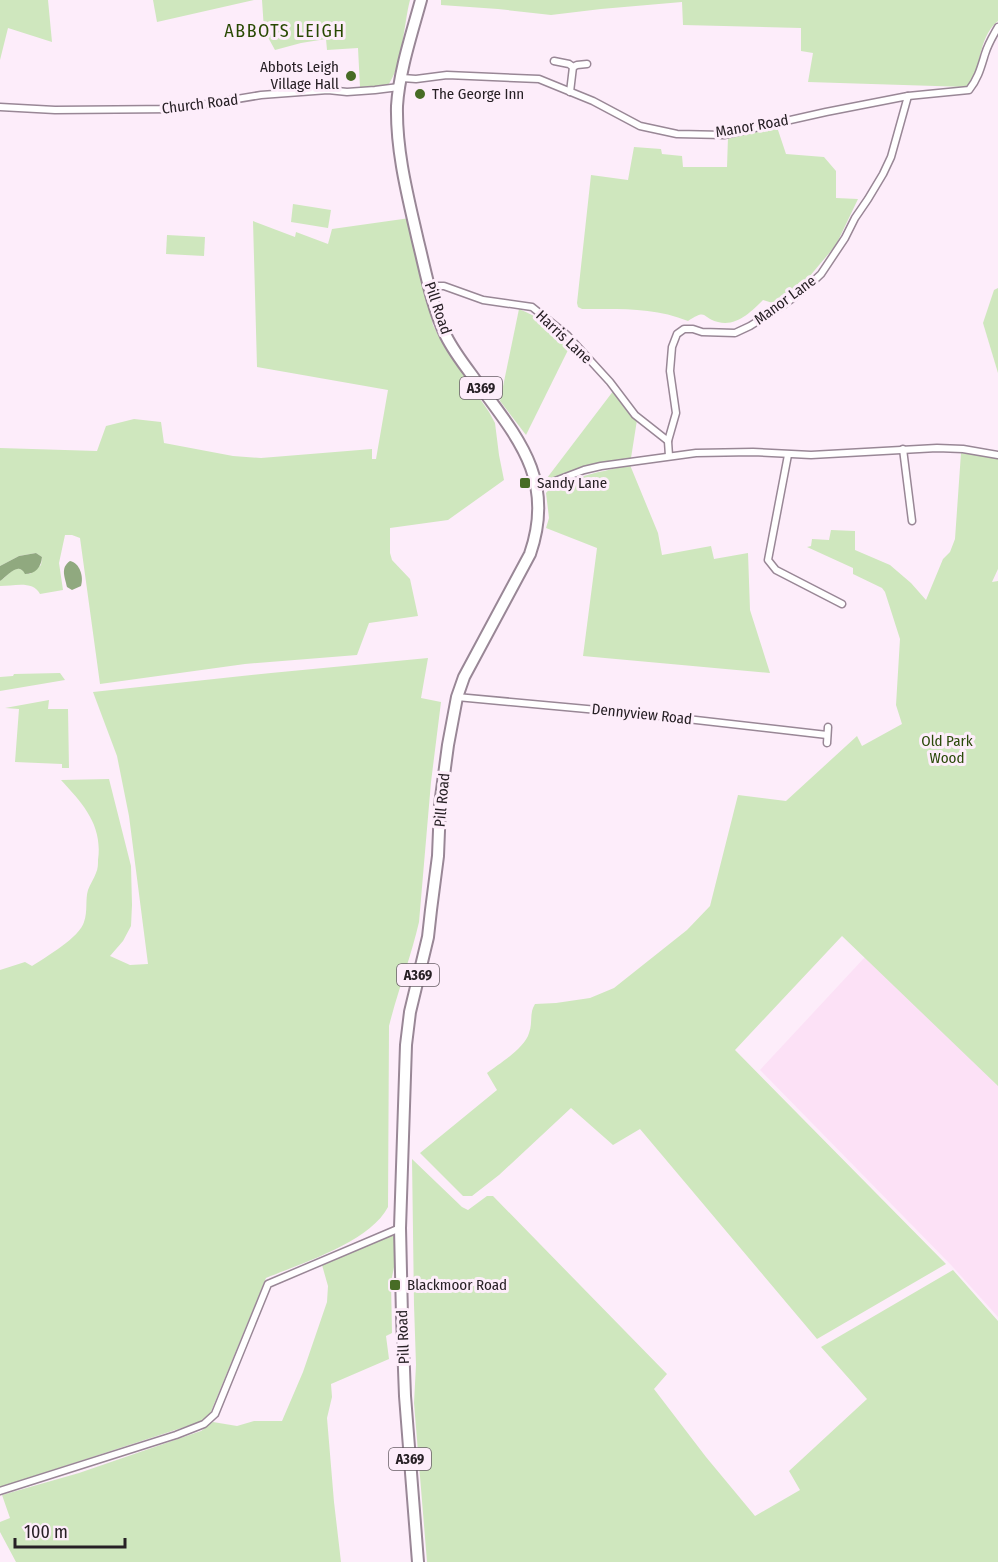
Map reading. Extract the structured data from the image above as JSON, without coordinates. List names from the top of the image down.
{
  "streets": {
    "main road": ["Pill Road", "A369"],
    "street": [
      "Church Road",
      "Manor Road",
      "Manor Lane",
      "Harris Lane",
      "Dennyview Road"
    ]
  },
  "crossings": [
    ["Church Road", "Manor Road"],
    ["Church Road", "Pill Road"],
    ["Church Road", "A369"],
    ["Manor Road", "Manor Lane"],
    ["Manor Road", "Pill Road"],
    ["Manor Road", "A369"],
    ["Manor Lane", "Harris Lane"],
    ["Pill Road", "Harris Lane"],
    ["Pill Road", "A369"],
    ["Pill Road", "Dennyview Road"]
  ],
  "districts": ["ABBOTS LEIGH"],
  "parks": ["Old Park Wood"],
  "places": {
    "other": ["Abbots Leigh Village Hall", "The George Inn"],
    "transit": ["Sandy Lane", "Blackmoor Road"]
  },
  "scale_bar": "100 m"
}
